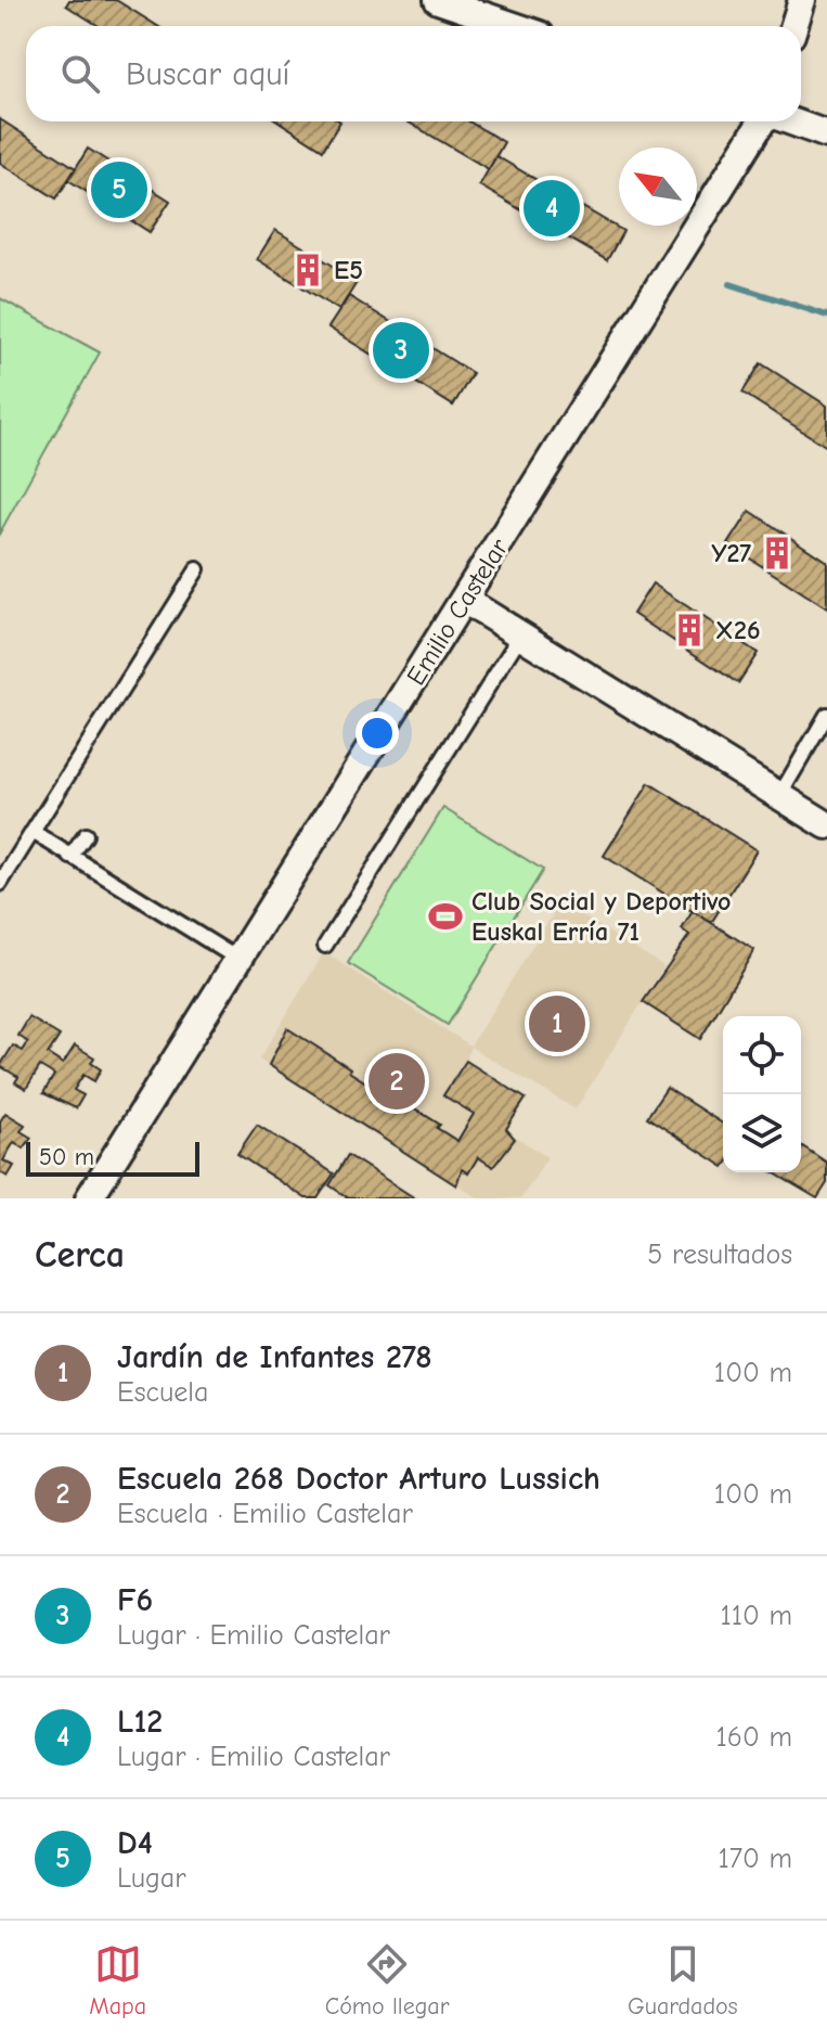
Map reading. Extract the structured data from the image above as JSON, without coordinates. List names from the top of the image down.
{
  "streets": {
    "street": ["Emilio Castelar"]
  },
  "places": {
    "building": ["E5", "Y27", "X26"],
    "sports": ["Club Social y Deportivo Euskal Erría 71"]
  },
  "scale_bar": "50 m",
  "north": "top left",
  "page": {
    "search": "Buscar aquí",
    "pins": [
      "5",
      "4",
      "3",
      "1",
      "2"
    ],
    "scale": "50 m",
    "heading": ["Cerca", "5 resultados"],
    "list": [
      {
        "mark": "1",
        "name": "Jardín de Infantes 278",
        "note": "Escuela",
        "value": "100 m"
      },
      {
        "mark": "2",
        "name": "Escuela 268 Doctor Arturo Lussich",
        "note": "Escuela · Emilio Castelar",
        "value": "100 m"
      },
      {
        "mark": "3",
        "name": "F6",
        "note": "Lugar · Emilio Castelar",
        "value": "110 m"
      },
      {
        "mark": "4",
        "name": "L12",
        "note": "Lugar · Emilio Castelar",
        "value": "160 m"
      },
      {
        "mark": "5",
        "name": "D4",
        "note": "Lugar",
        "value": "170 m"
      }
    ],
    "nav": ["Mapa", "Cómo llegar", "Guardados"]
  }
}
